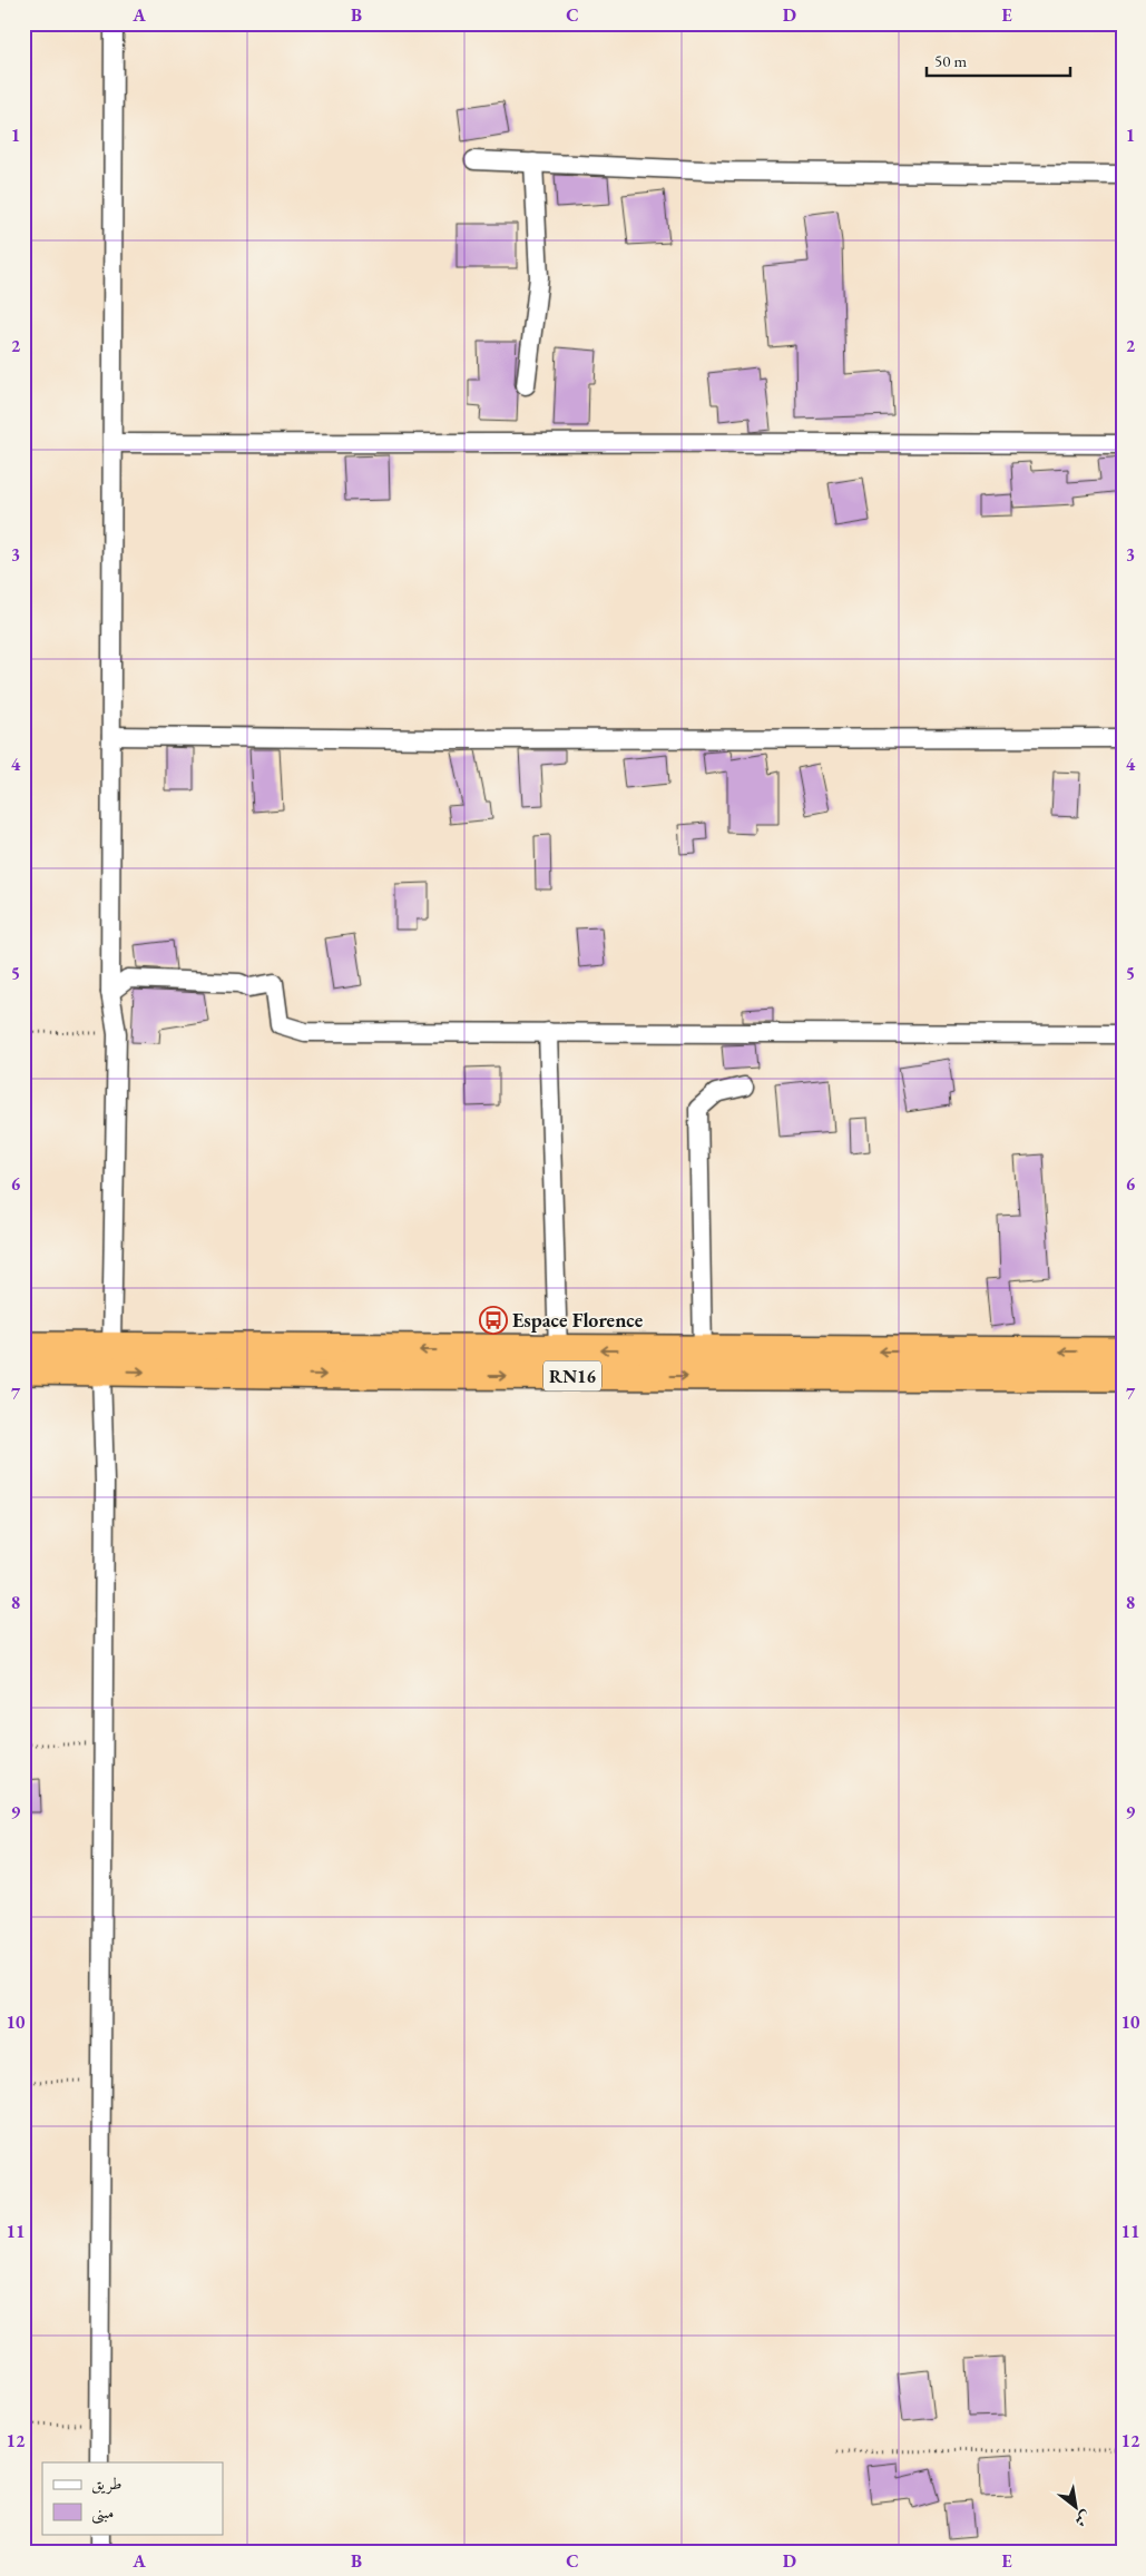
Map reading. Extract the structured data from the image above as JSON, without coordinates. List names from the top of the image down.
{
  "streets": {
    "highway": ["RN16"]
  },
  "places": {
    "bus stop": ["Espace Florence"]
  },
  "legend": ["طريق", "مبنى"],
  "scale_bar": "50 m",
  "north": "bottom right",
  "grid": {
    "columns": [
      "A",
      "B",
      "C",
      "D",
      "E"
    ],
    "rows": [
      "1",
      "2",
      "3",
      "4",
      "5",
      "6",
      "7",
      "8",
      "9",
      "10",
      "11",
      "12"
    ]
  }
}
